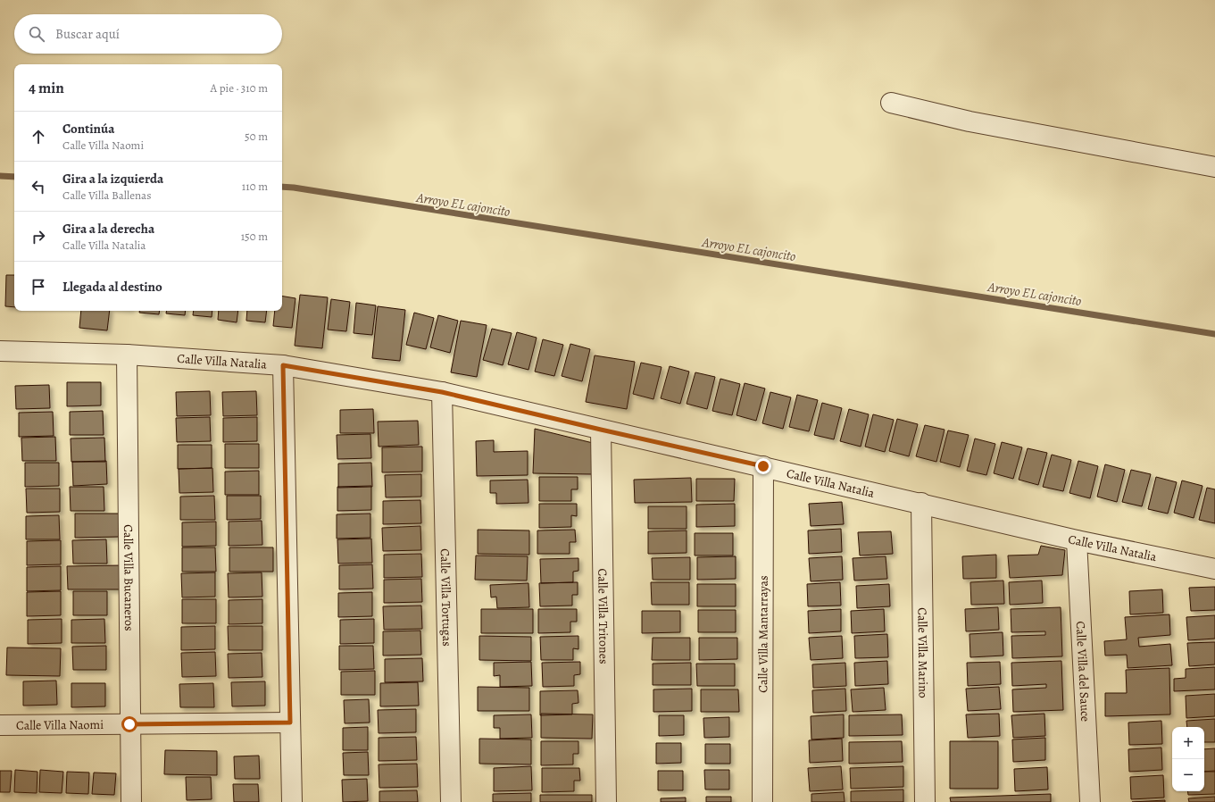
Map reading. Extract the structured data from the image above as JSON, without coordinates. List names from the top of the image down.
{
  "streets": {
    "street": [
      "Calle Villa Natalia",
      "Calle Villa Bucaneros",
      "Calle Villa Tortugas",
      "Calle Villa Tritones",
      "Calle Villa Mantarrayas",
      "Calle Villa Marino",
      "Calle Villa del Sauce",
      "Calle Villa Naomi"
    ]
  },
  "crossings": [
    ["Calle Villa Natalia", "Calle Villa Bucaneros"],
    ["Calle Villa Natalia", "Calle Villa Tortugas"],
    ["Calle Villa Natalia", "Calle Villa Tritones"],
    ["Calle Villa Natalia", "Calle Villa Mantarrayas"],
    ["Calle Villa Natalia", "Calle Villa Marino"],
    ["Calle Villa Natalia", "Calle Villa del Sauce"],
    ["Calle Villa Bucaneros", "Calle Villa Naomi"]
  ],
  "water": ["Arroyo EL cajoncito"],
  "page": {
    "search": "Buscar aquí",
    "heading": ["4 min", "A pie · 310 m"],
    "list": [
      ["Continúa", "Calle Villa Naomi", "50 m"],
      ["Gira a la izquierda", "Calle Villa Ballenas", "110 m"],
      ["Gira a la derecha", "Calle Villa Natalia", "150 m"],
      "Llegada al destino"
    ],
    "map_buttons": ["+", "−"]
  }
}
